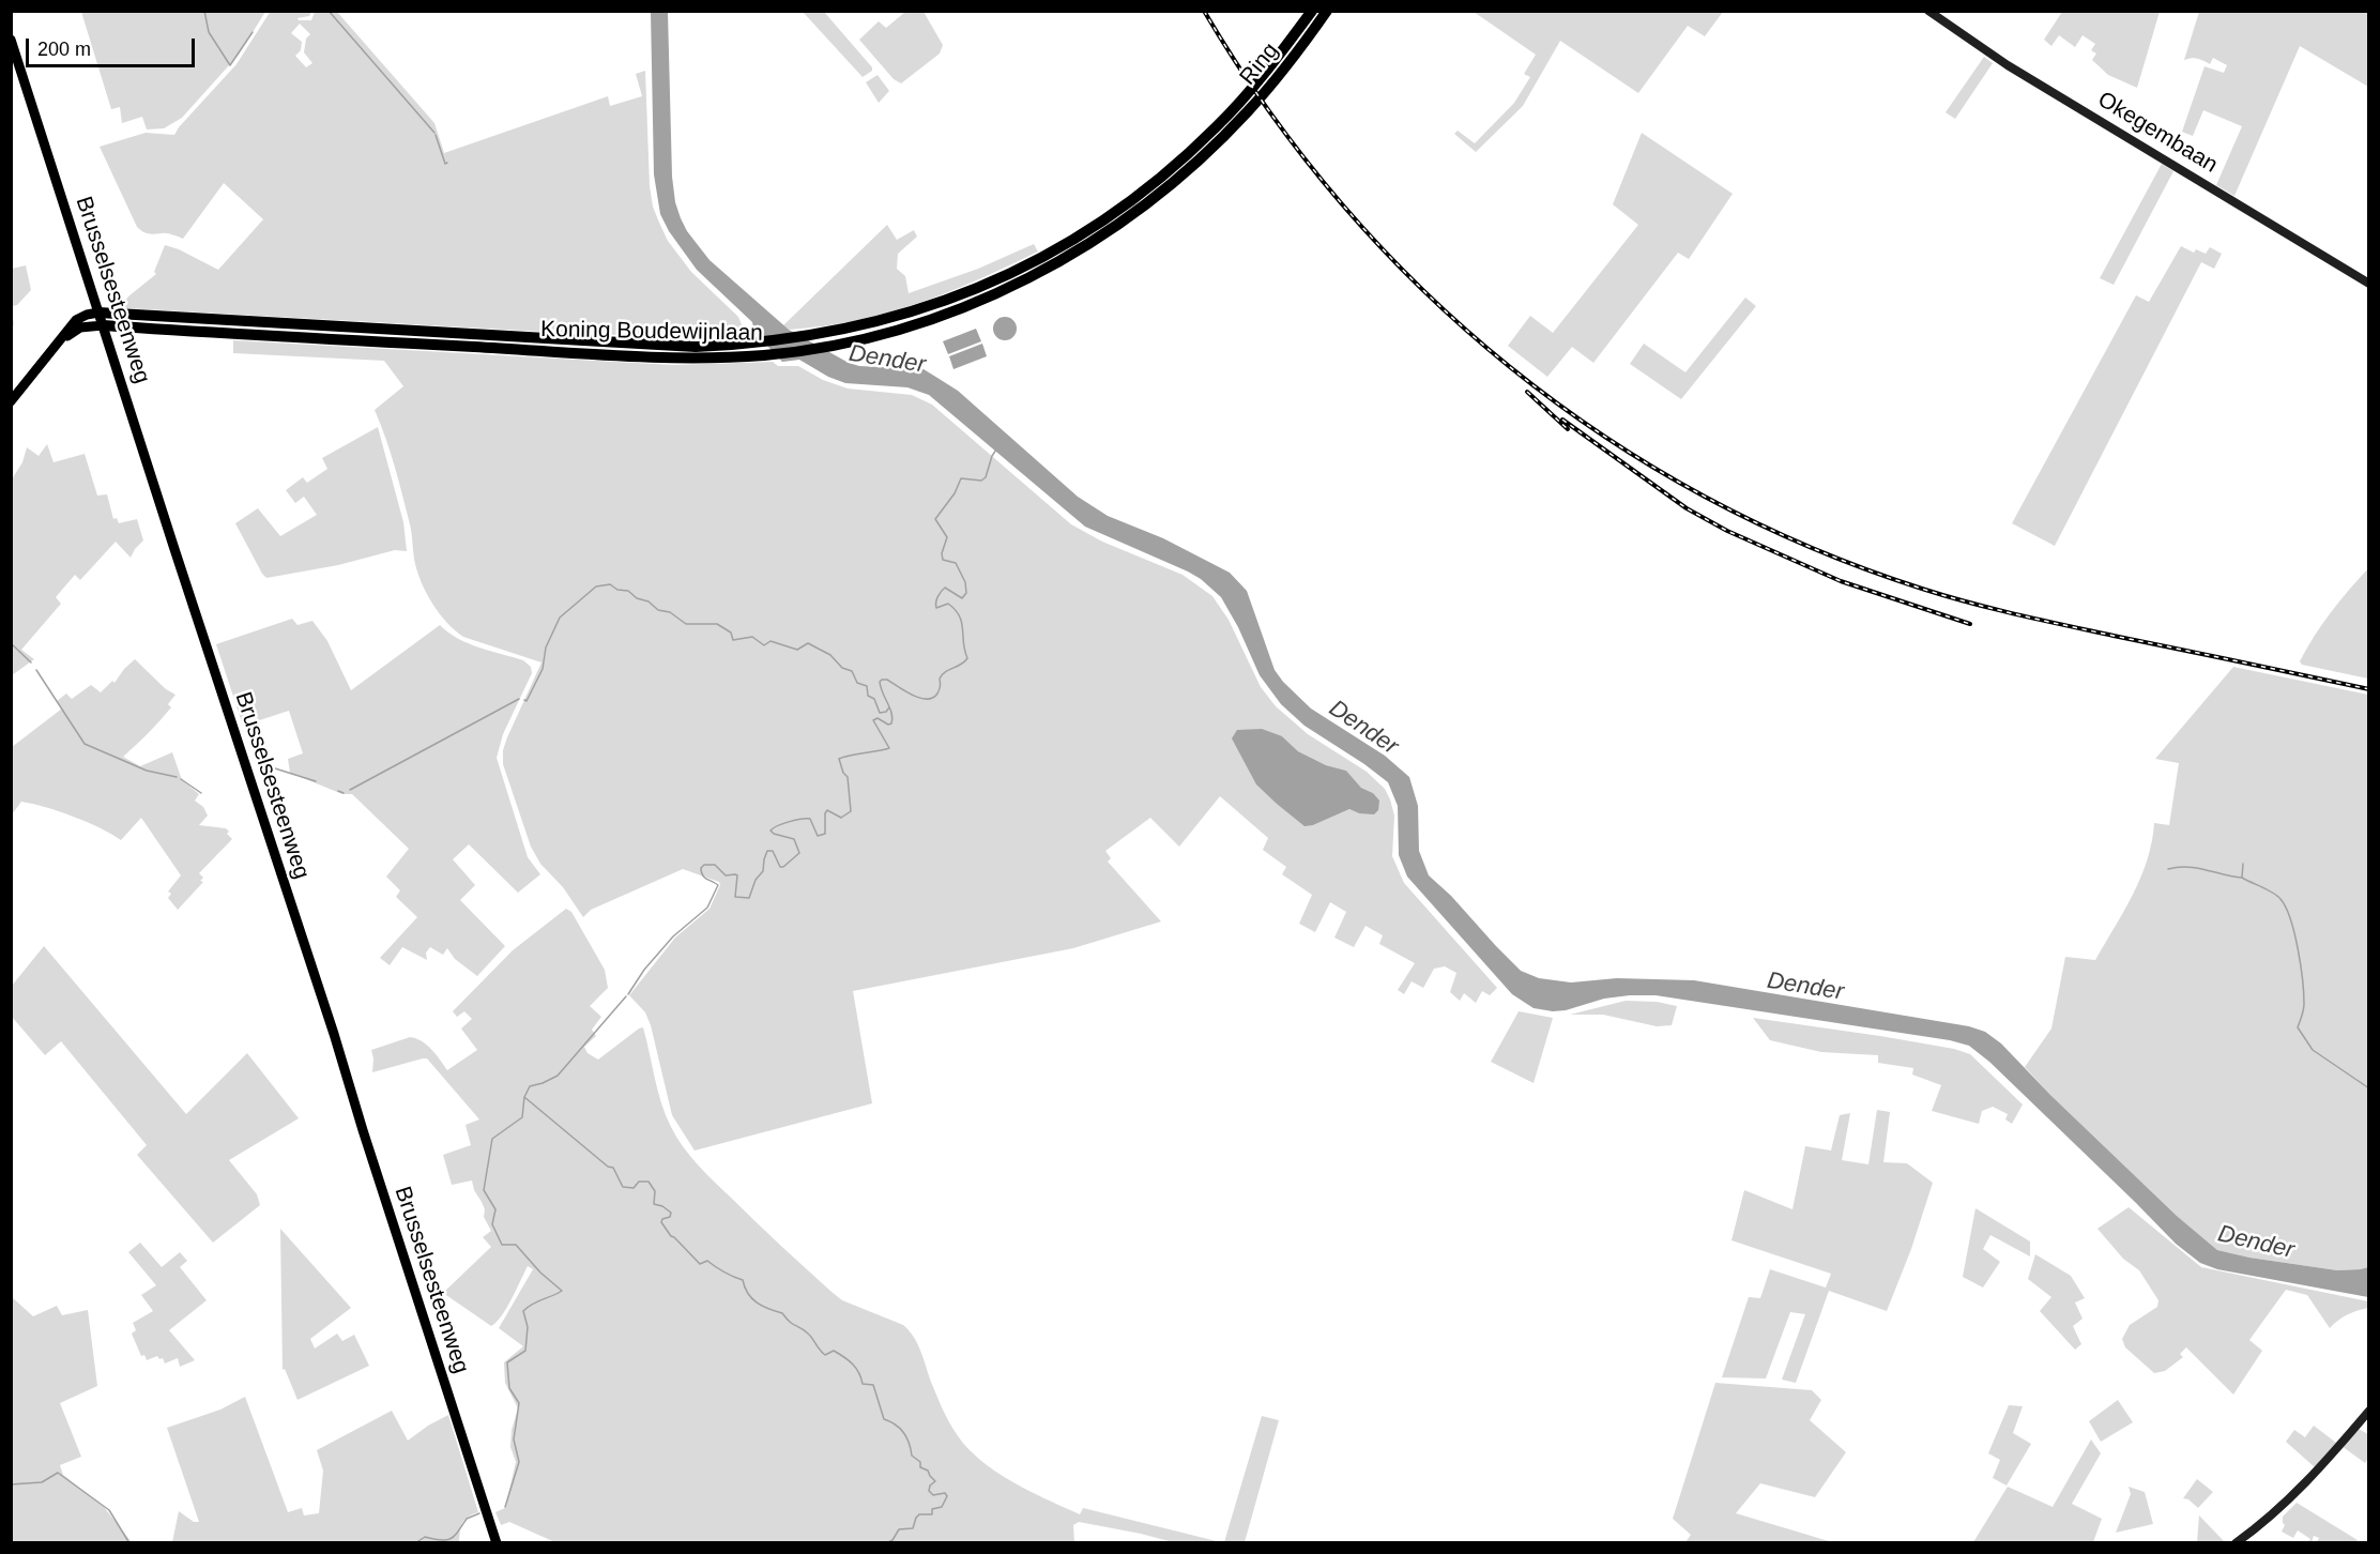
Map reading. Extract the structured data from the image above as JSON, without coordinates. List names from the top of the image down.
{
  "streets": {
    "highway": ["Ring", "Koning Boudewijnlaan"],
    "main road": ["Okegembaan", "Brusselsesteenweg"]
  },
  "crossings": [
    ["Ring", "Koning Boudewijnlaan"],
    ["Brusselsesteenweg", "Koning Boudewijnlaan"]
  ],
  "water": ["Dender"],
  "scale_bar": "200 m"
}
